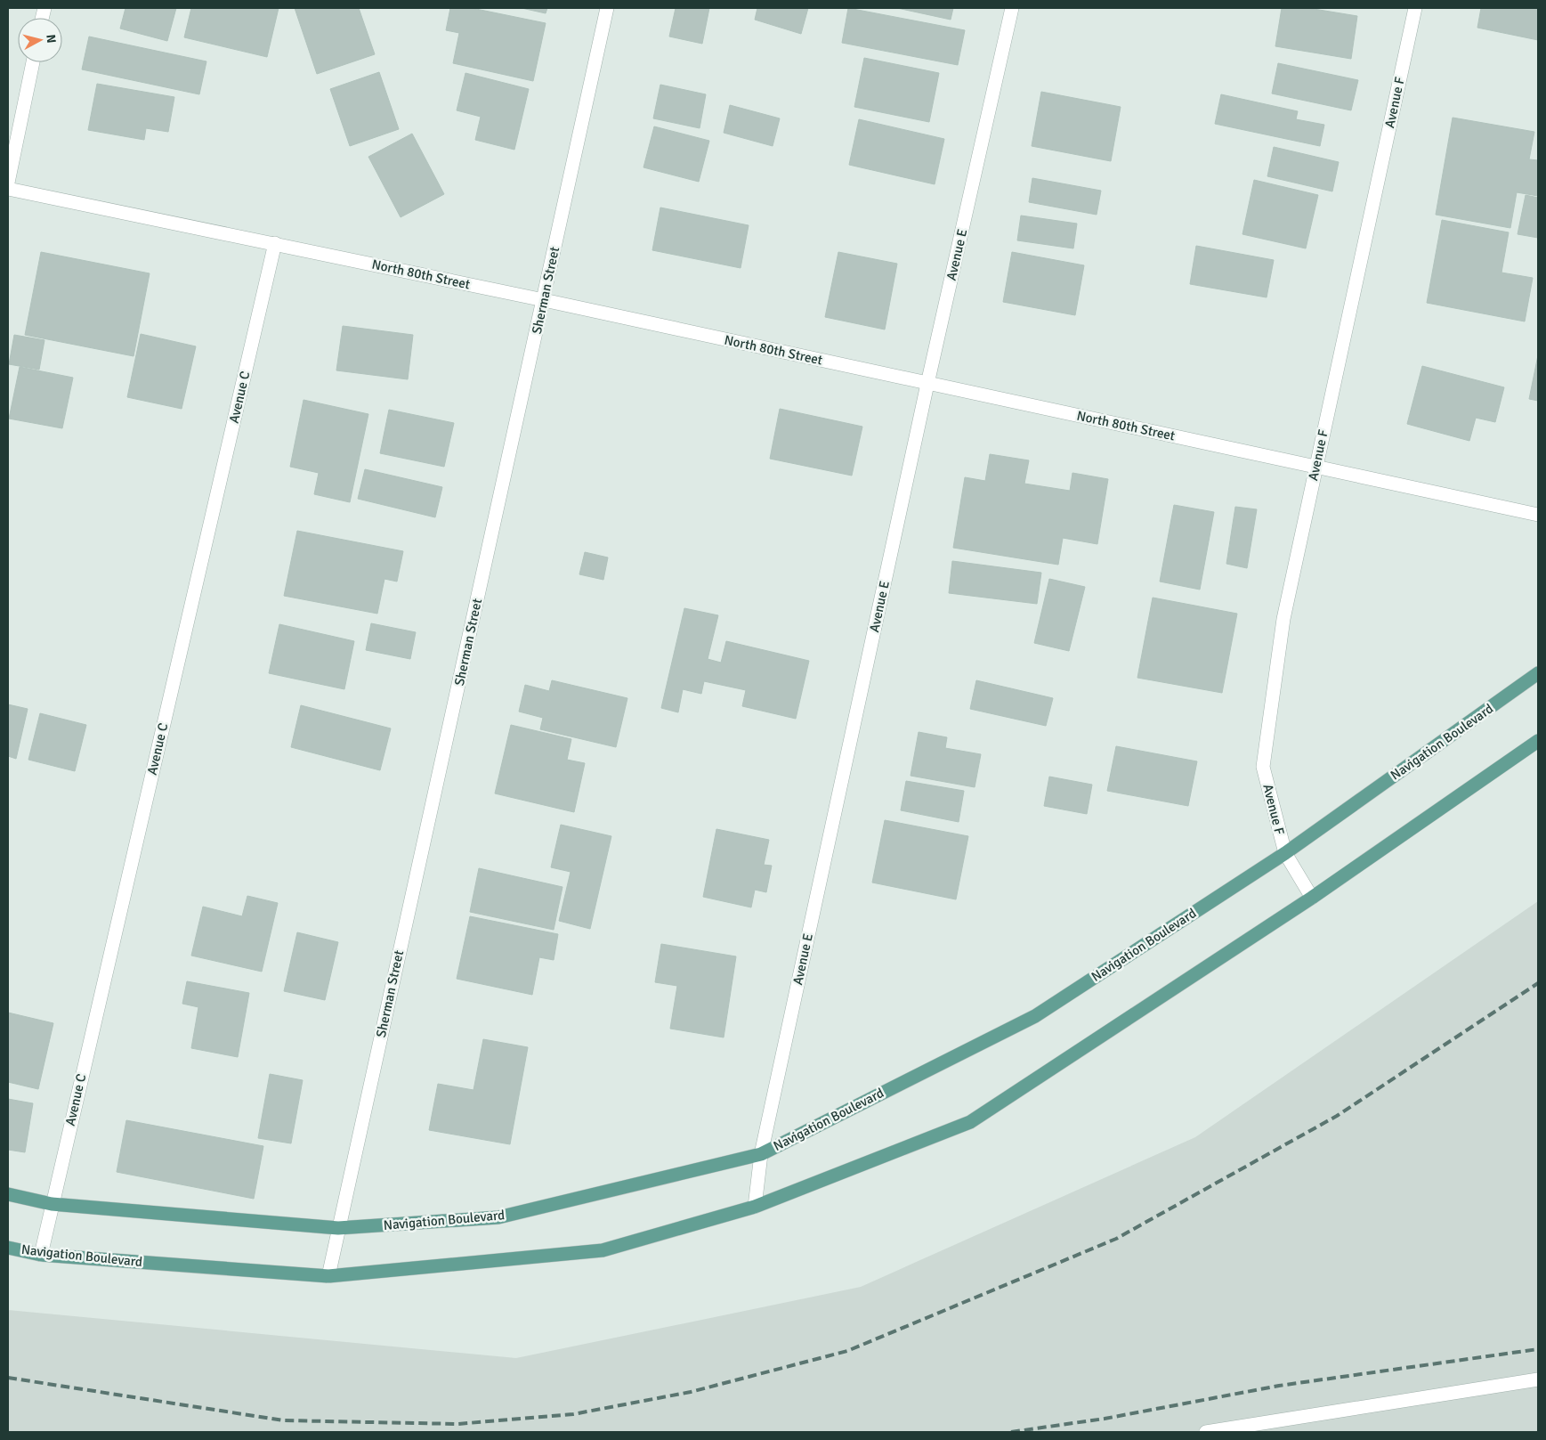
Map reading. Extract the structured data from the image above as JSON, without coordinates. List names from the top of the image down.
{
  "streets": {
    "main road": ["Navigation Boulevard"],
    "street": [
      "Avenue F",
      "Avenue E",
      "North 80th Street",
      "Sherman Street",
      "Avenue C"
    ]
  },
  "crossings": [
    ["Avenue F", "North 80th Street"],
    ["Avenue F", "Navigation Boulevard"],
    ["Avenue E", "North 80th Street"],
    ["Avenue E", "Navigation Boulevard"],
    ["North 80th Street", "Sherman Street"],
    ["North 80th Street", "Avenue C"],
    ["Sherman Street", "Navigation Boulevard"],
    ["Avenue C", "Navigation Boulevard"]
  ],
  "north": "right"
}
